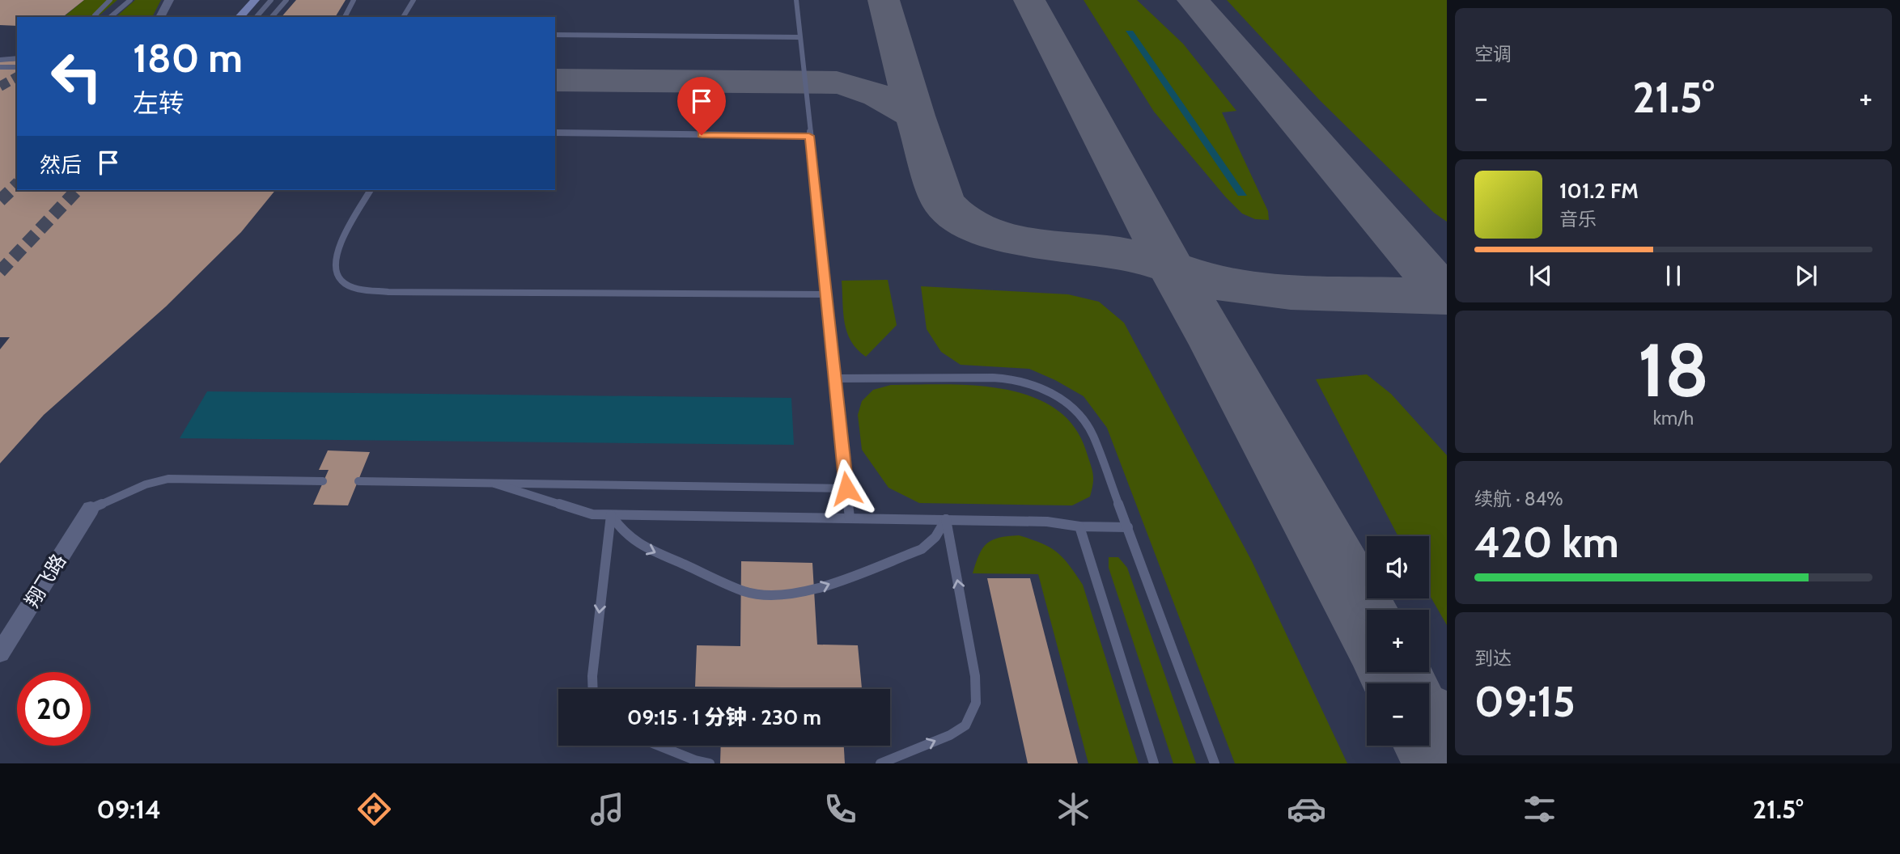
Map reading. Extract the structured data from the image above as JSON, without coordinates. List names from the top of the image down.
{
  "streets": {
    "street": ["翔飞路"]
  },
  "page": {
    "tile": [
      "空调",
      ["18", "km/h"],
      ["续航 · 84%", "420 km"],
      ["到达", "09:15"]
    ],
    "turn": ["180 m", "左转"],
    "heat": ["−", "21.5°", "+"],
    "then": "然后",
    "song": ["101.2 FM", "音乐"],
    "map_buttons": ["+", "−"],
    "limit": "20",
    "trip": "09:15 · 1 分钟 · 230 m",
    "tabs": ["09:14", "21.5°"]
  }
}
